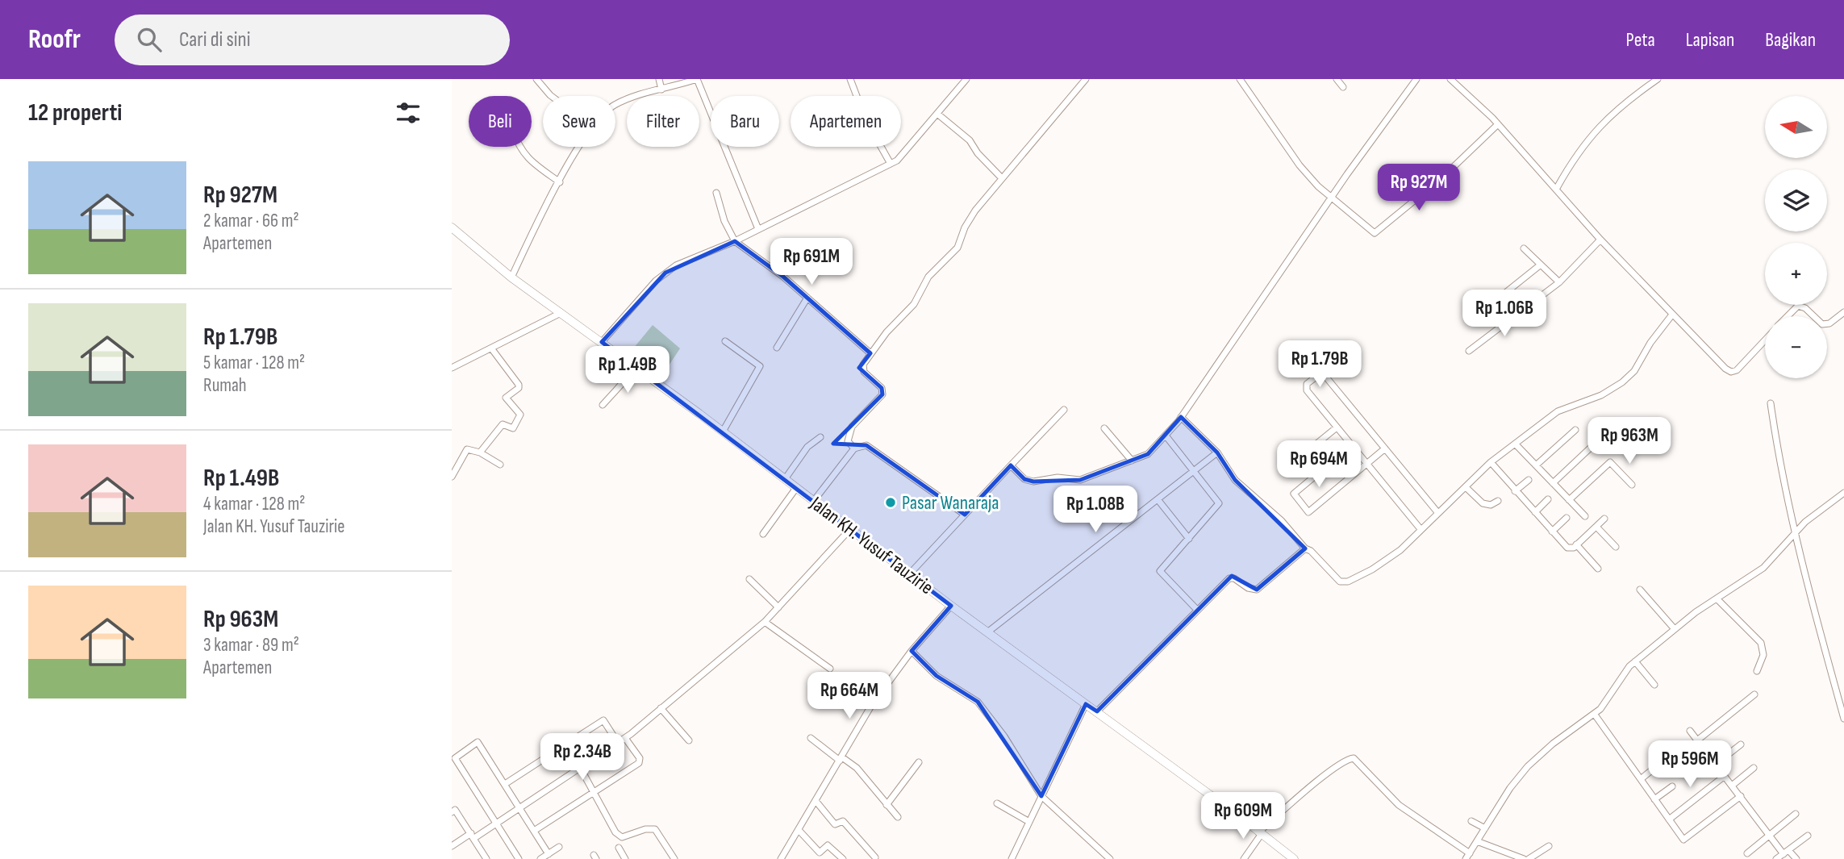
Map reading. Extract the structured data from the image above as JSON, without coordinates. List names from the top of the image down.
{
  "streets": {
    "main road": ["Jalan KH. Yusuf Tauzirie"]
  },
  "places": ["Pasar Wanaraja"],
  "north": "left",
  "page": {
    "header": "Roofr",
    "search": "Cari di sini",
    "nav": ["Peta", "Lapisan", "Bagikan"],
    "heading": "12 properti",
    "map_buttons": ["+", "−"],
    "chip": [
      "Beli",
      "Sewa",
      "Filter",
      "Baru",
      "Apartemen"
    ],
    "list": [
      {
        "name": "Rp 927M",
        "note": "2 kamar · 66 m² · Apartemen"
      },
      {
        "name": "Rp 1.79B",
        "note": "5 kamar · 128 m² · Rumah"
      },
      {
        "name": "Rp 1.49B",
        "note": "4 kamar · 128 m² · Jalan KH. Yusuf Tauzirie"
      },
      {
        "name": "Rp 963M",
        "note": "3 kamar · 89 m² · Apartemen"
      }
    ],
    "price": [
      "Rp 927M",
      "Rp 691M",
      "Rp 1.06B",
      "Rp 1.79B",
      "Rp 1.49B",
      "Rp 963M",
      "Rp 694M",
      "Rp 1.08B",
      "Rp 664M",
      "Rp 2.34B",
      "Rp 596M",
      "Rp 609M"
    ]
  }
}
